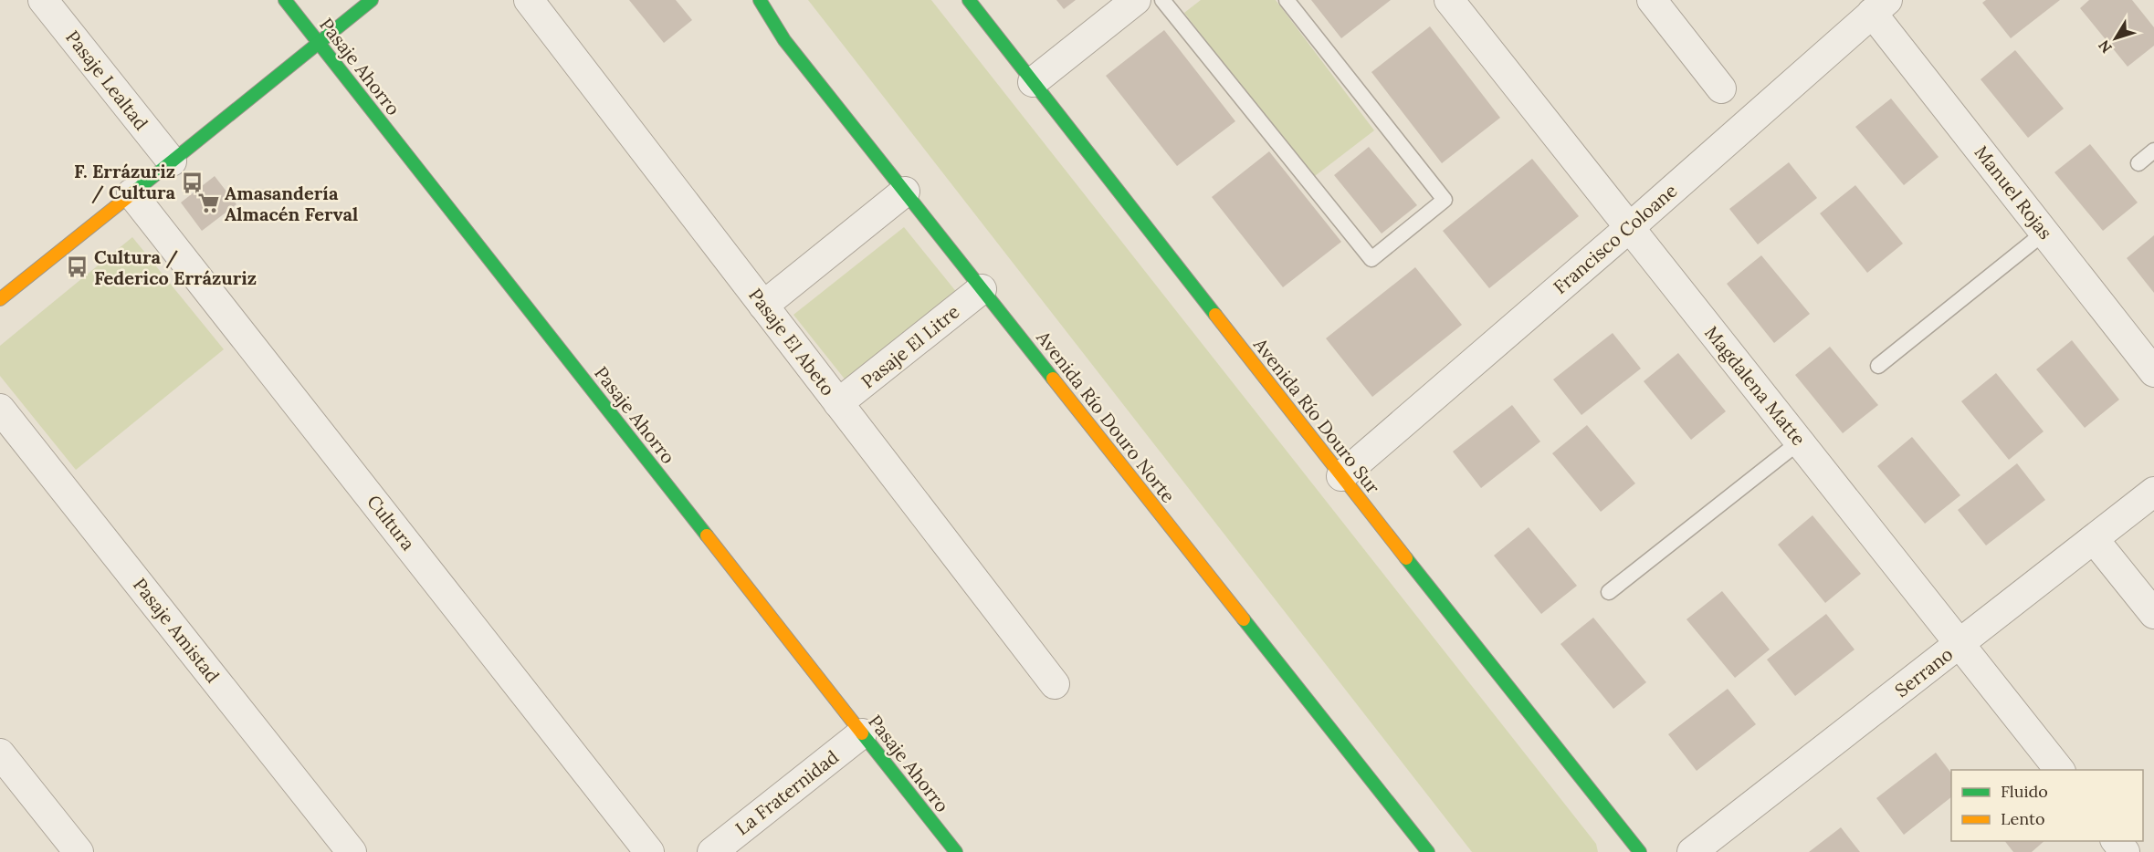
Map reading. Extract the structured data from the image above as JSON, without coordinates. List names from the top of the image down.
{
  "streets": {
    "street": [
      "Pasaje Ahorro",
      "Pasaje Lealtad",
      "Manuel Rojas",
      "Francisco Coloane",
      "Pasaje El Abeto",
      "Pasaje El Litre",
      "Magdalena Matte",
      "Avenida Río Douro Sur",
      "Avenida Río Douro Norte",
      "Cultura",
      "Pasaje Amistad",
      "Serrano",
      "La Fraternidad"
    ]
  },
  "crossings": [
    ["Pasaje Ahorro", "La Fraternidad"],
    ["Manuel Rojas", "Francisco Coloane"],
    ["Francisco Coloane", "Magdalena Matte"],
    ["Francisco Coloane", "Avenida Río Douro Sur"],
    ["Pasaje El Abeto", "Pasaje El Litre"],
    ["Pasaje El Litre", "Avenida Río Douro Norte"],
    ["Magdalena Matte", "Serrano"]
  ],
  "places": {
    "bus stop": ["F. Errázuriz / Cultura", "Cultura / Federico Errázuriz"],
    "supermarket": ["Amasandería Almacén Ferval"]
  },
  "legend": ["Fluido", "Lento"],
  "north": "bottom left"
}
